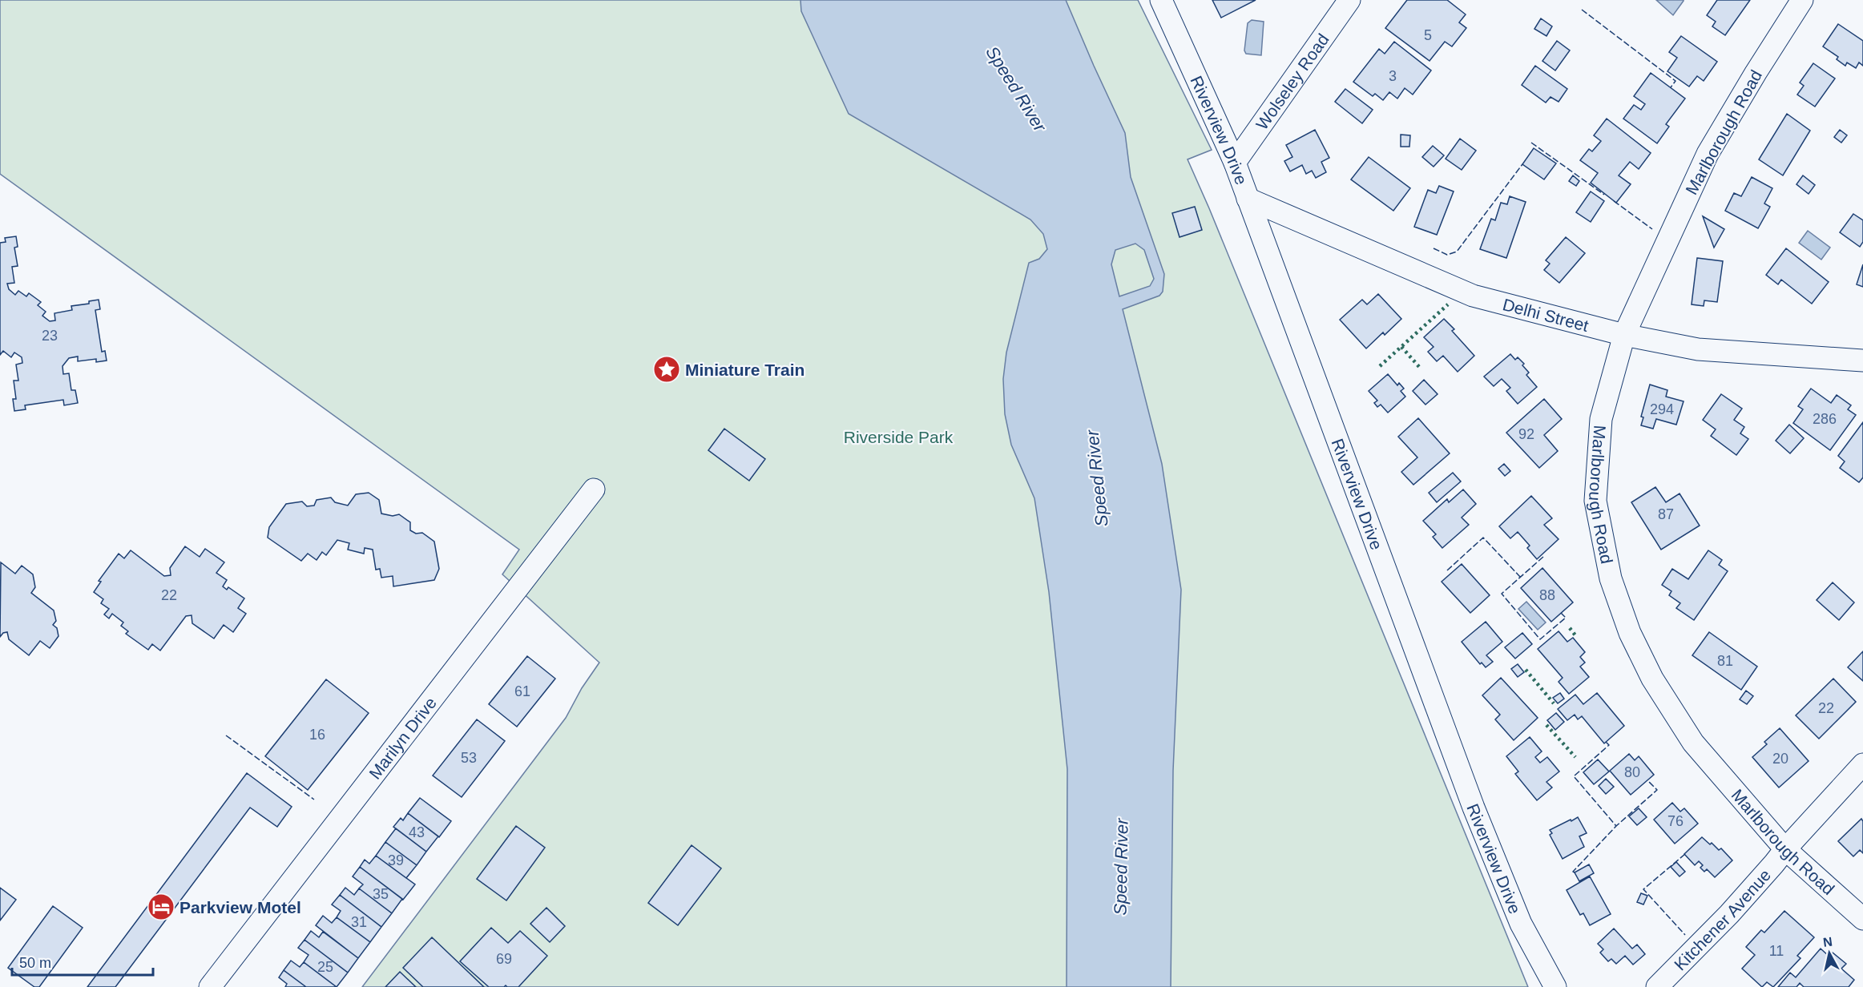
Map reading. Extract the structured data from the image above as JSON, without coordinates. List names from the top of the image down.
{
  "streets": {
    "street": [
      "Wolseley Road",
      "Riverview Drive",
      "Marlborough Road",
      "Delhi Street",
      "Marilyn Drive",
      "Kitchener Avenue"
    ]
  },
  "crossings": [
    ["Wolseley Road", "Riverview Drive"],
    ["Riverview Drive", "Delhi Street"],
    ["Marlborough Road", "Delhi Street"],
    ["Marlborough Road", "Kitchener Avenue"]
  ],
  "water": ["Speed River"],
  "parks": ["Riverside Park"],
  "places": {
    "place": ["Miniature Train"],
    "hotel": ["Parkview Motel"]
  },
  "house_numbers": [
    "5",
    "3",
    "23",
    "294",
    "286",
    "92",
    "87",
    "22",
    "88",
    "81",
    "61",
    "22",
    "16",
    "53",
    "20",
    "80",
    "76",
    "43",
    "39",
    "35",
    "31",
    "11",
    "69",
    "25"
  ],
  "scale_bar": "50 m",
  "north": "top"
}
